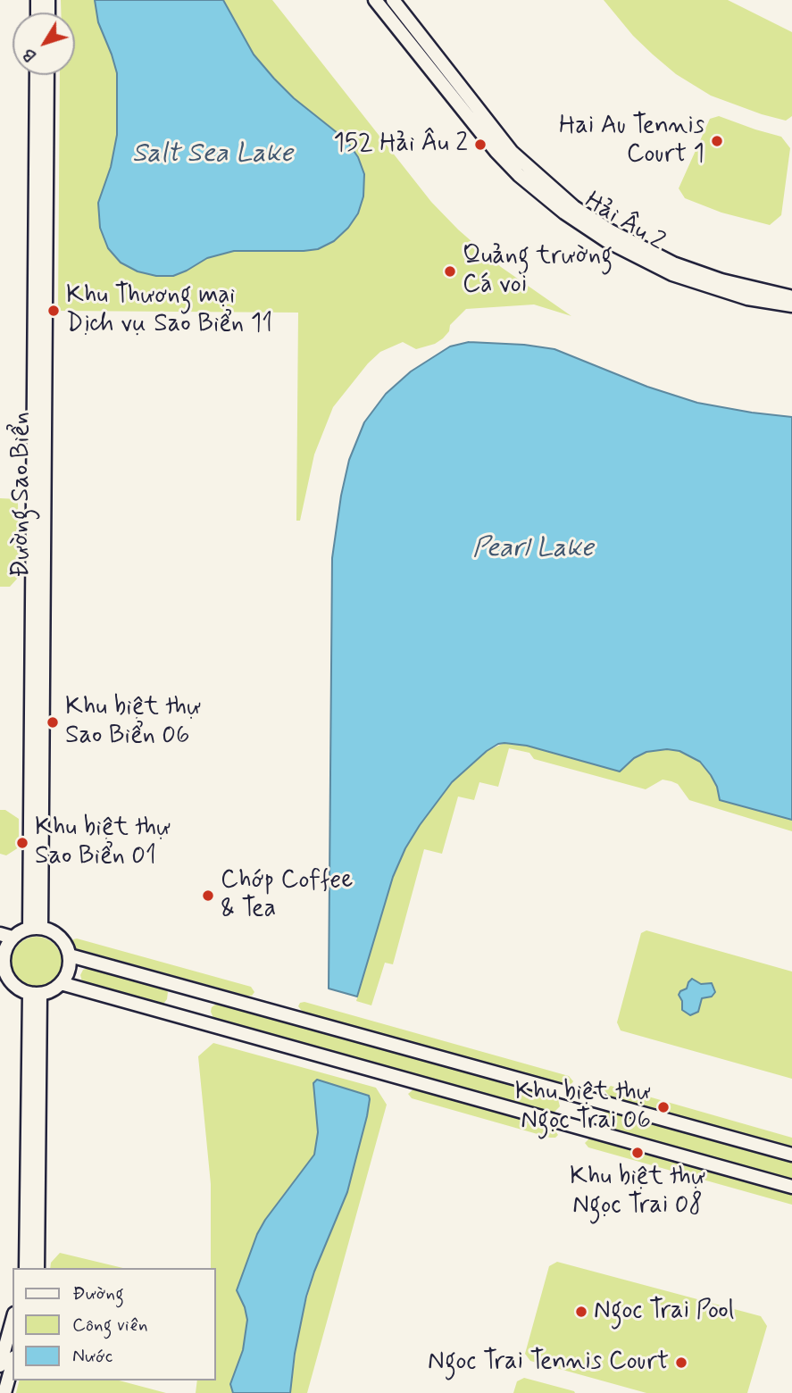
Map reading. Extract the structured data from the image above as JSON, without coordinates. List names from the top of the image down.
{
  "streets": {
    "street": ["Hải Âu 2", "Đường Sao Biển"]
  },
  "water": ["Salt Sea Lake", "Pearl Lake"],
  "places": [
    "Hai Au Tennis Court 1",
    "152 Hải Âu 2",
    "Quảng trường Cá voi",
    "Khu Thương mại Dịch vụ Sao Biển 11",
    "Khu biệt thự Sao Biển 06",
    "Khu biệt thự Sao Biển 01",
    "Chớp Coffee & Tea",
    "Khu biệt thự Ngọc Trai 06",
    "Khu biệt thự Ngọc Trai 08",
    "Ngoc Trai Pool",
    "Ngoc Trai Tennis Court"
  ],
  "legend": ["Đường", "Công viên", "Nước"],
  "north": "bottom left"
}
